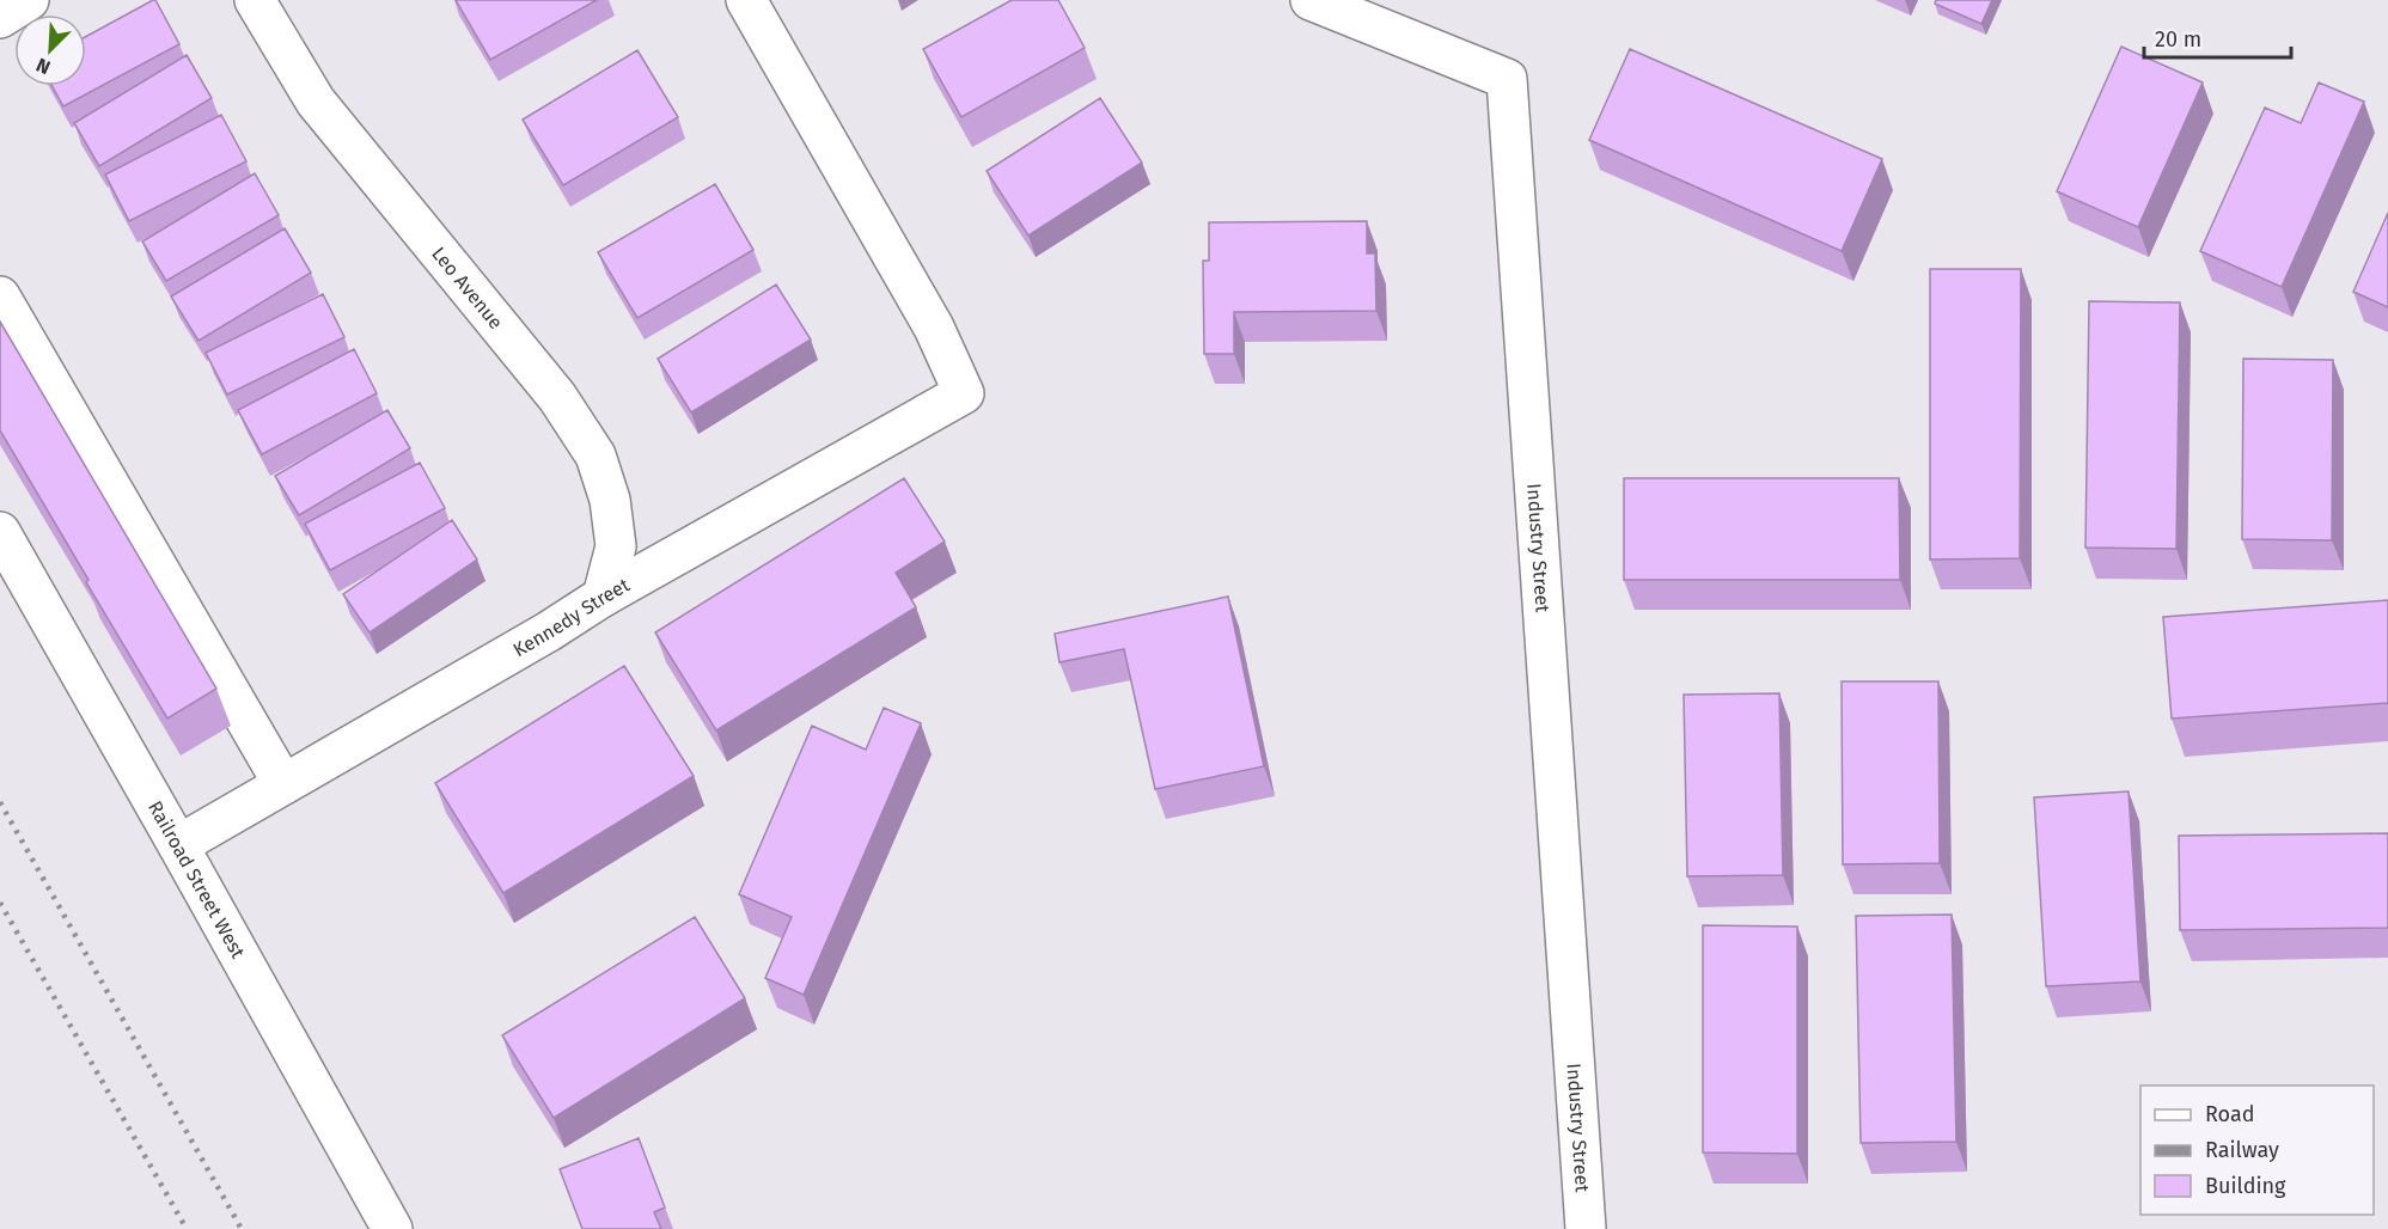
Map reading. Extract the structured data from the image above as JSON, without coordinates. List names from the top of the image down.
{
  "streets": {
    "street": [
      "Leo Avenue",
      "Industry Street",
      "Kennedy Street",
      "Railroad Street West"
    ]
  },
  "crossings": [
    ["Leo Avenue", "Kennedy Street"],
    ["Kennedy Street", "Railroad Street West"]
  ],
  "legend": ["Road", "Railway", "Building"],
  "scale_bar": "20 m",
  "north": "bottom left"
}
